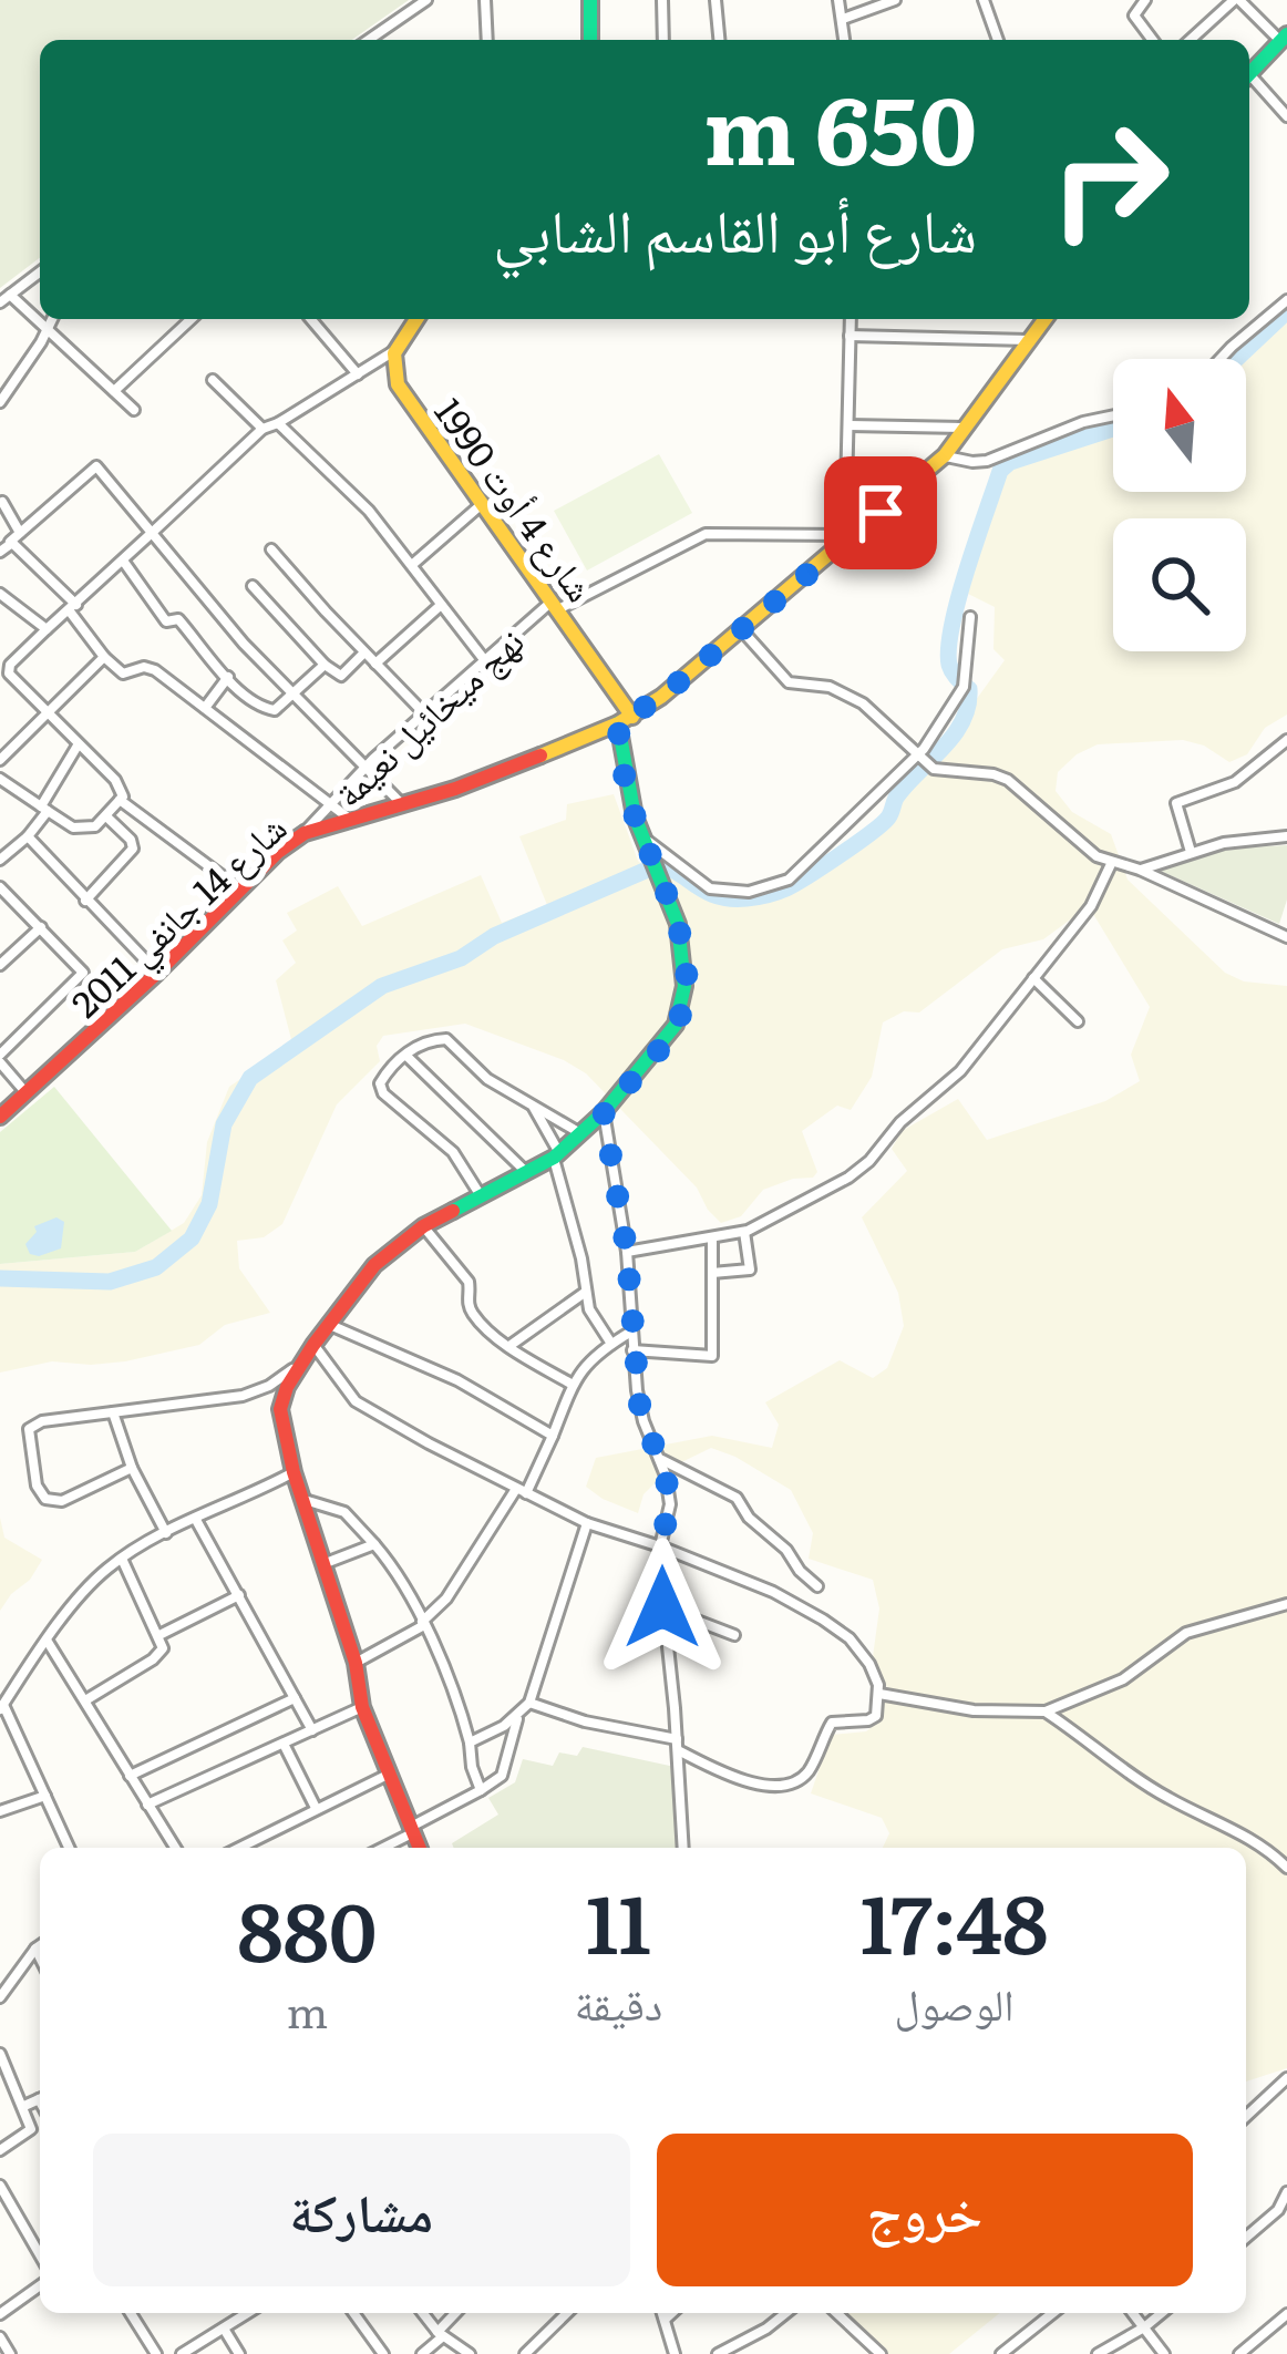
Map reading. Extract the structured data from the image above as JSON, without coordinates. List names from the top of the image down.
{
  "streets": {
    "street": ["شارع 4 أوت 1990", "نهج ميخائيل نعيمة", "شارع 14 جانفي 2011"]
  },
  "crossings": [
    ["شارع 4 أوت 1990", "نهج ميخائيل نعيمة"],
    ["شارع 4 أوت 1990", "شارع 14 جانفي 2011"],
    ["نهج ميخائيل نعيمة", "شارع 14 جانفي 2011"]
  ],
  "north": "top",
  "page": {
    "turn": ["650 m", "شارع أبو القاسم الشابي"],
    "eta": [
      "17:48",
      "الوصول",
      "11",
      "دقيقة",
      "880",
      "m"
    ],
    "buttons": ["خروج", "مشاركة"]
  }
}
